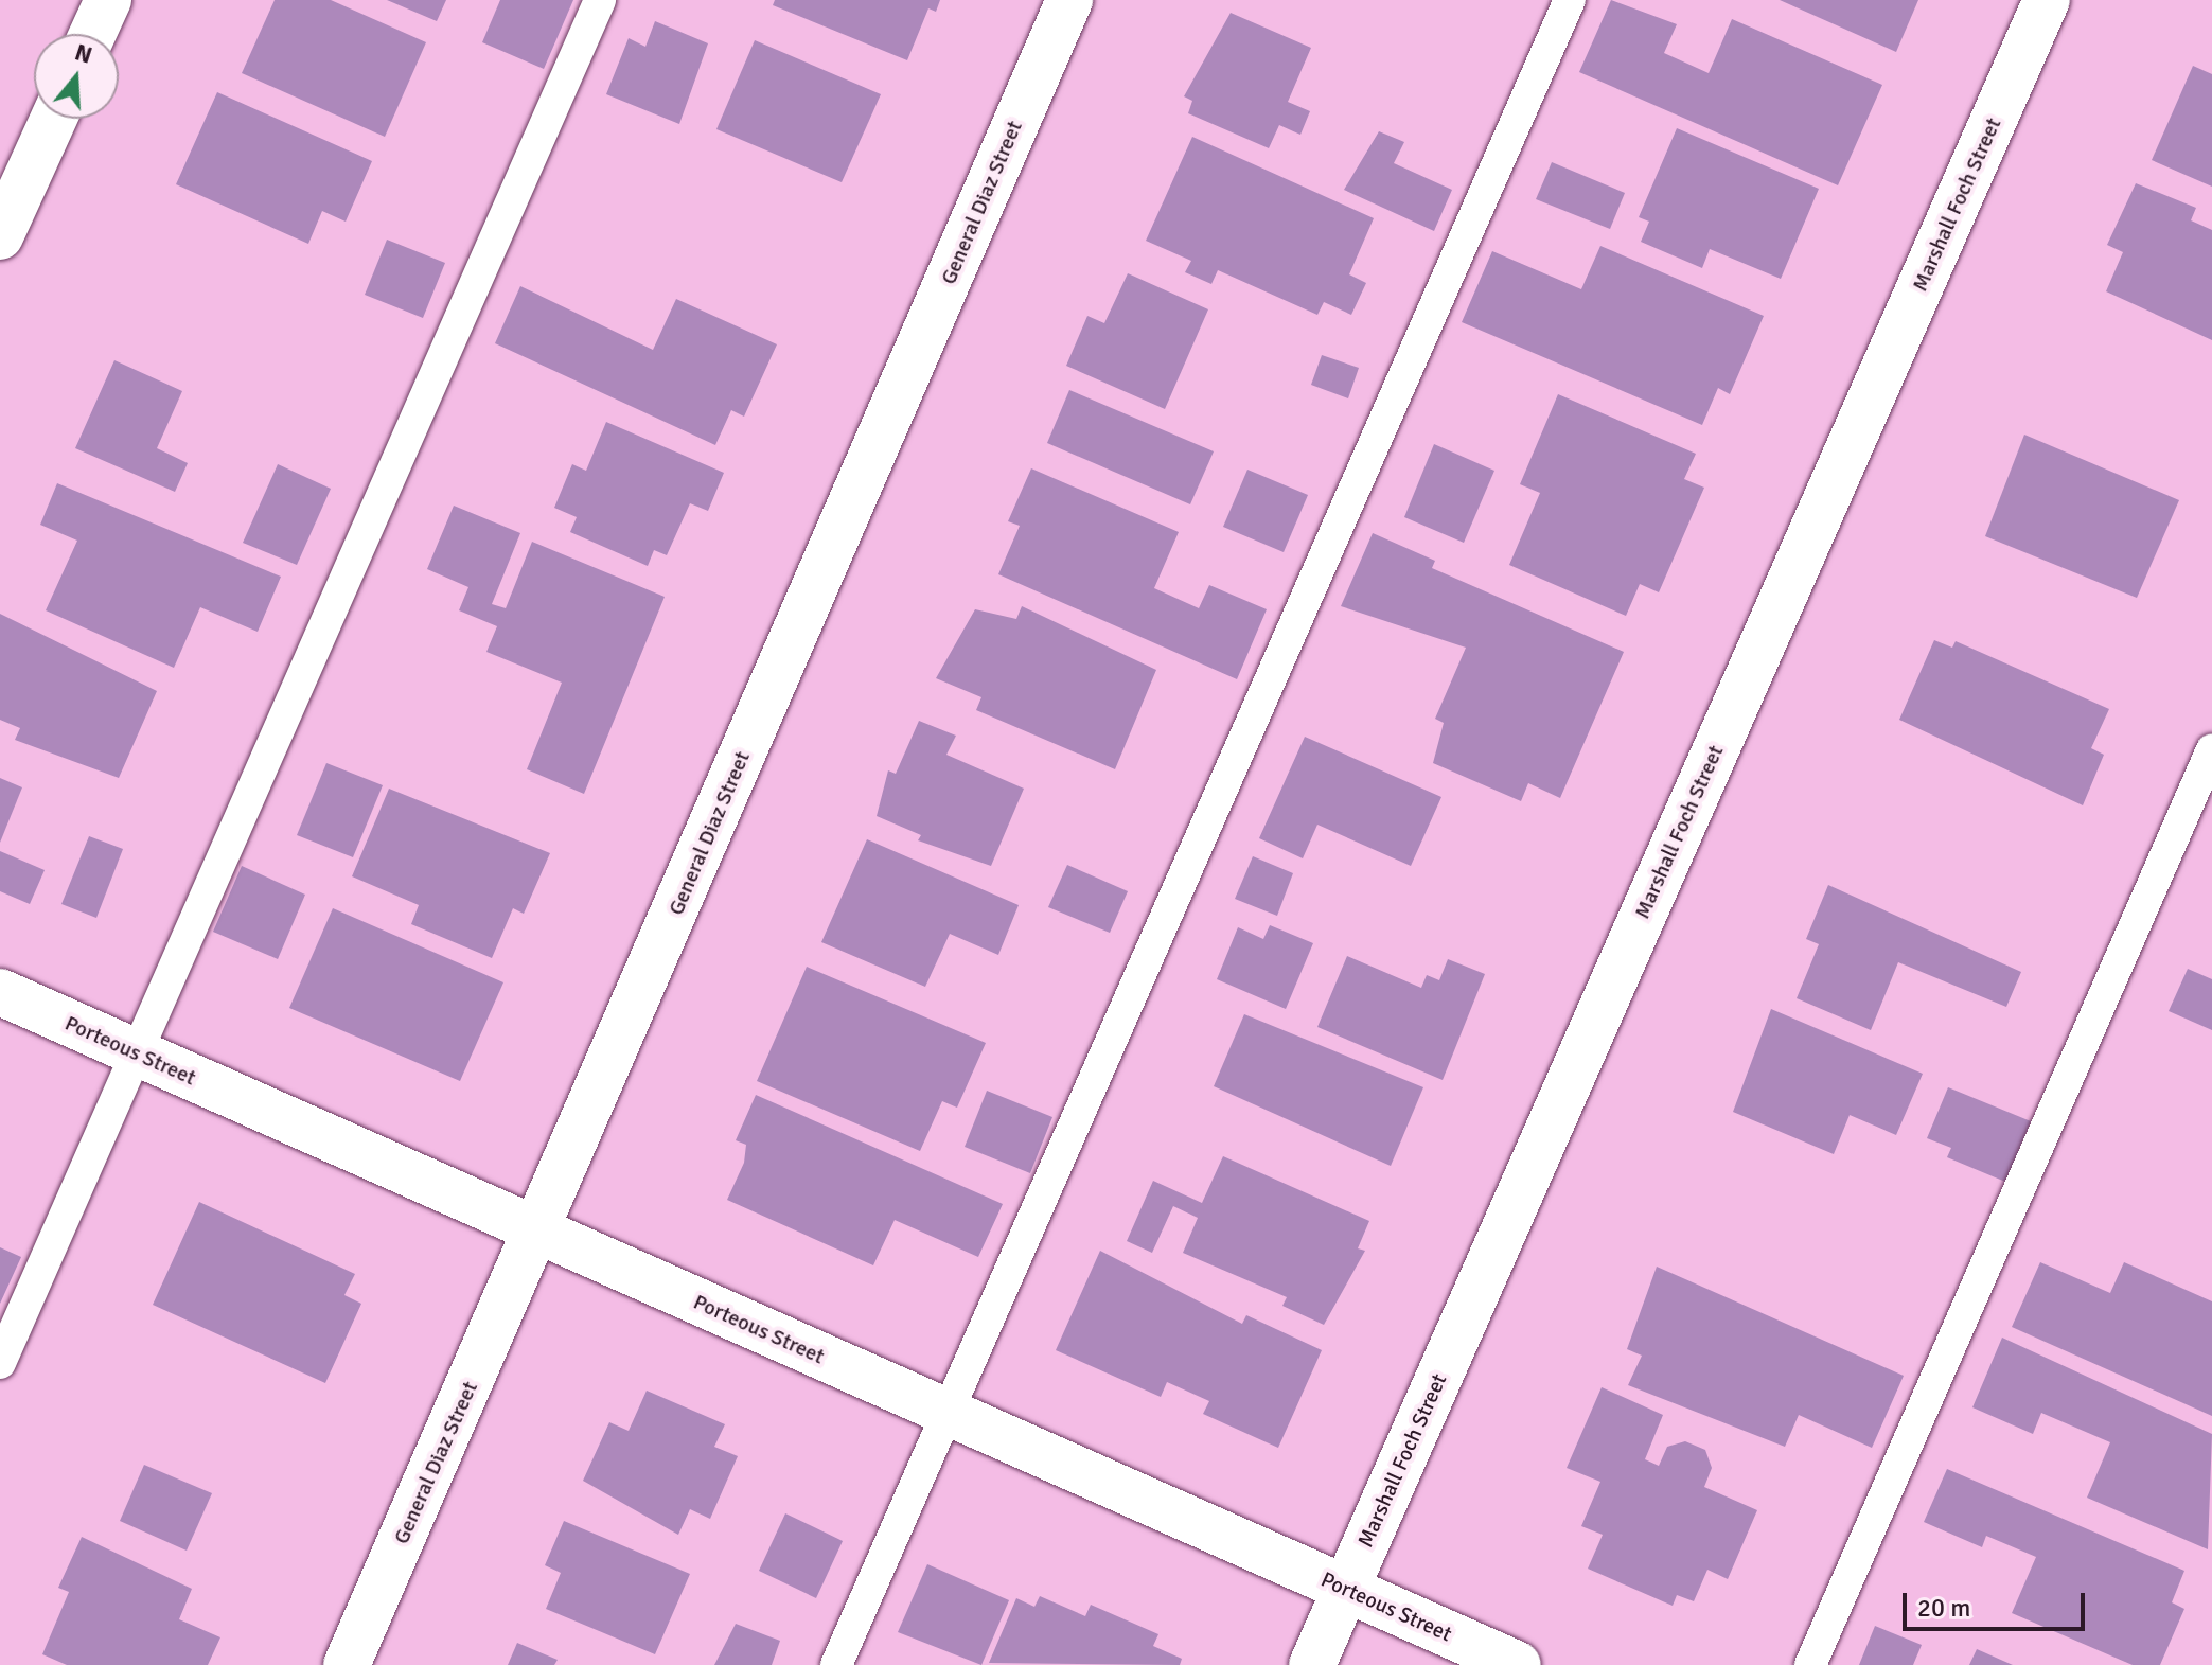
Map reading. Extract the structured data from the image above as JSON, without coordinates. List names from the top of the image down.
{
  "streets": {
    "street": ["General Diaz Street", "Marshall Foch Street", "Porteous Street"]
  },
  "crossings": [
    ["General Diaz Street", "Porteous Street"],
    ["Marshall Foch Street", "Porteous Street"]
  ],
  "scale_bar": "20 m",
  "north": "top"
}
